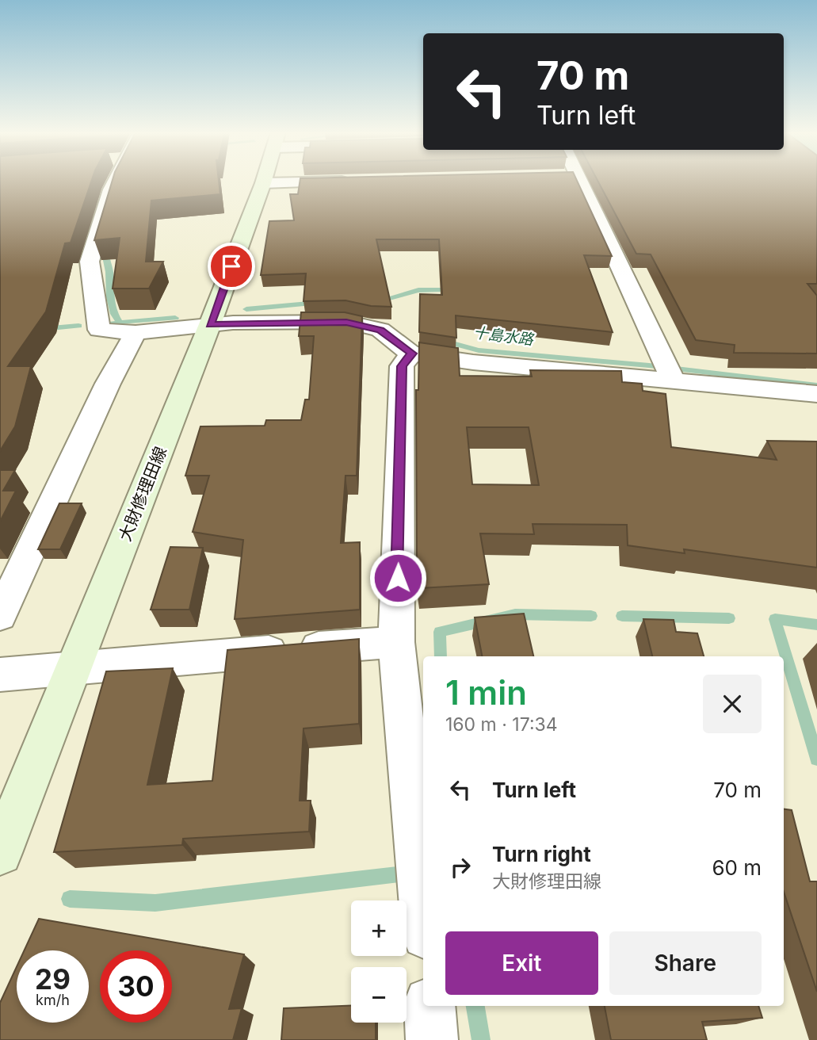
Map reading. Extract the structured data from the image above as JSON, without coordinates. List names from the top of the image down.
{
  "streets": {
    "street": ["大財修理田線"]
  },
  "water": ["十島水路"],
  "page": {
    "turn": ["70 m", "Turn left"],
    "heading": ["1 min", "160 m · 17:34"],
    "list": [
      {
        "name": "Turn left",
        "value": "70 m"
      },
      {
        "name": "Turn right",
        "note": "大財修理田線",
        "value": "60 m"
      }
    ],
    "map_buttons": ["+", "−"],
    "buttons": ["Exit", "Share"],
    "speed": "29 km/h",
    "limit": "30"
  }
}
